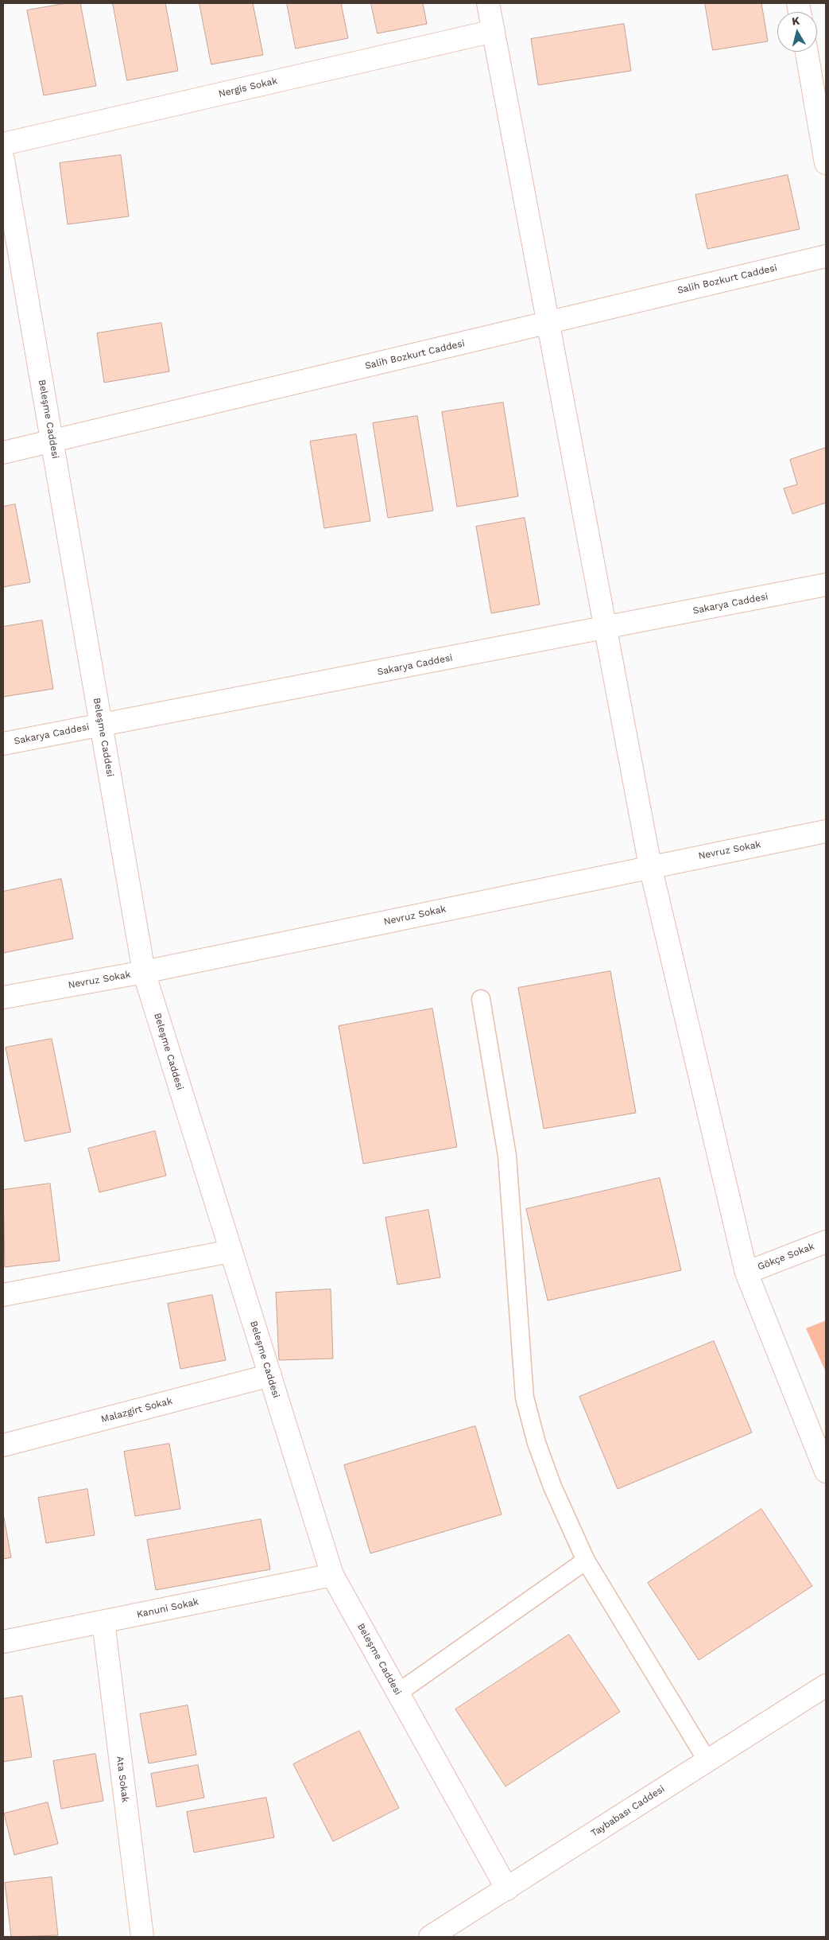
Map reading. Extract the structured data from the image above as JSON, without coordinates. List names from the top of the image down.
{
  "streets": {
    "street": [
      "Nergis Sokak",
      "Salih Bozkurt Caddesi",
      "Beleşme Caddesi",
      "Sakarya Caddesi",
      "Nevruz Sokak",
      "Gökçe Sokak",
      "Malazgirt Sokak",
      "Kanuni Sokak",
      "Ata Sokak",
      "Taybabası Caddesi"
    ]
  },
  "crossings": [
    ["Salih Bozkurt Caddesi", "Beleşme Caddesi"],
    ["Beleşme Caddesi", "Sakarya Caddesi"],
    ["Beleşme Caddesi", "Nevruz Sokak"],
    ["Beleşme Caddesi", "Malazgirt Sokak"],
    ["Beleşme Caddesi", "Kanuni Sokak"],
    ["Beleşme Caddesi", "Taybabası Caddesi"],
    ["Kanuni Sokak", "Ata Sokak"]
  ],
  "north": "top"
}
